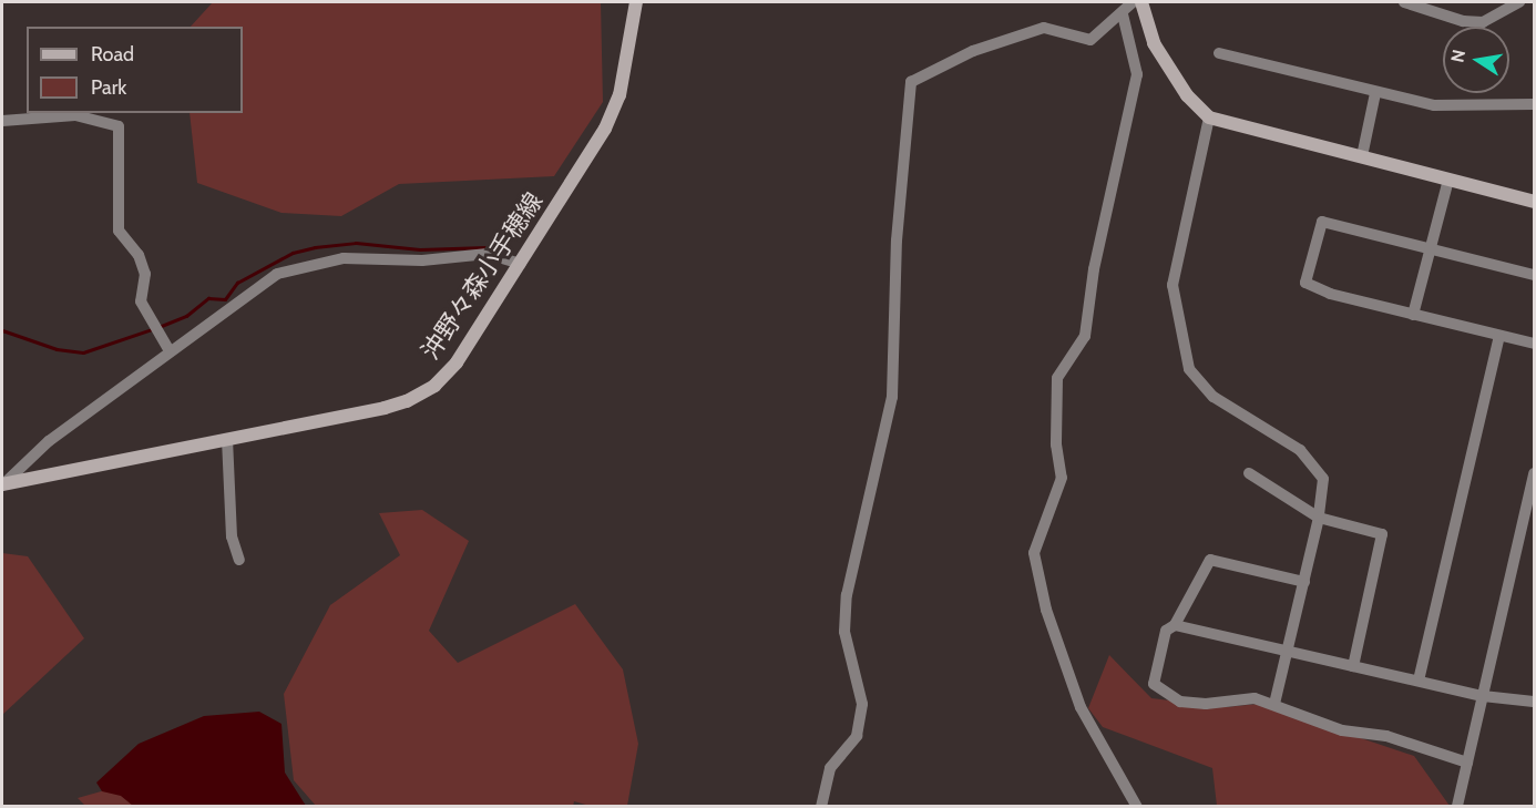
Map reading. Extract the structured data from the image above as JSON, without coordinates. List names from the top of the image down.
{
  "streets": {
    "main road": ["沖野々森小手穂線"]
  },
  "legend": ["Road", "Park"],
  "north": "left"
}
